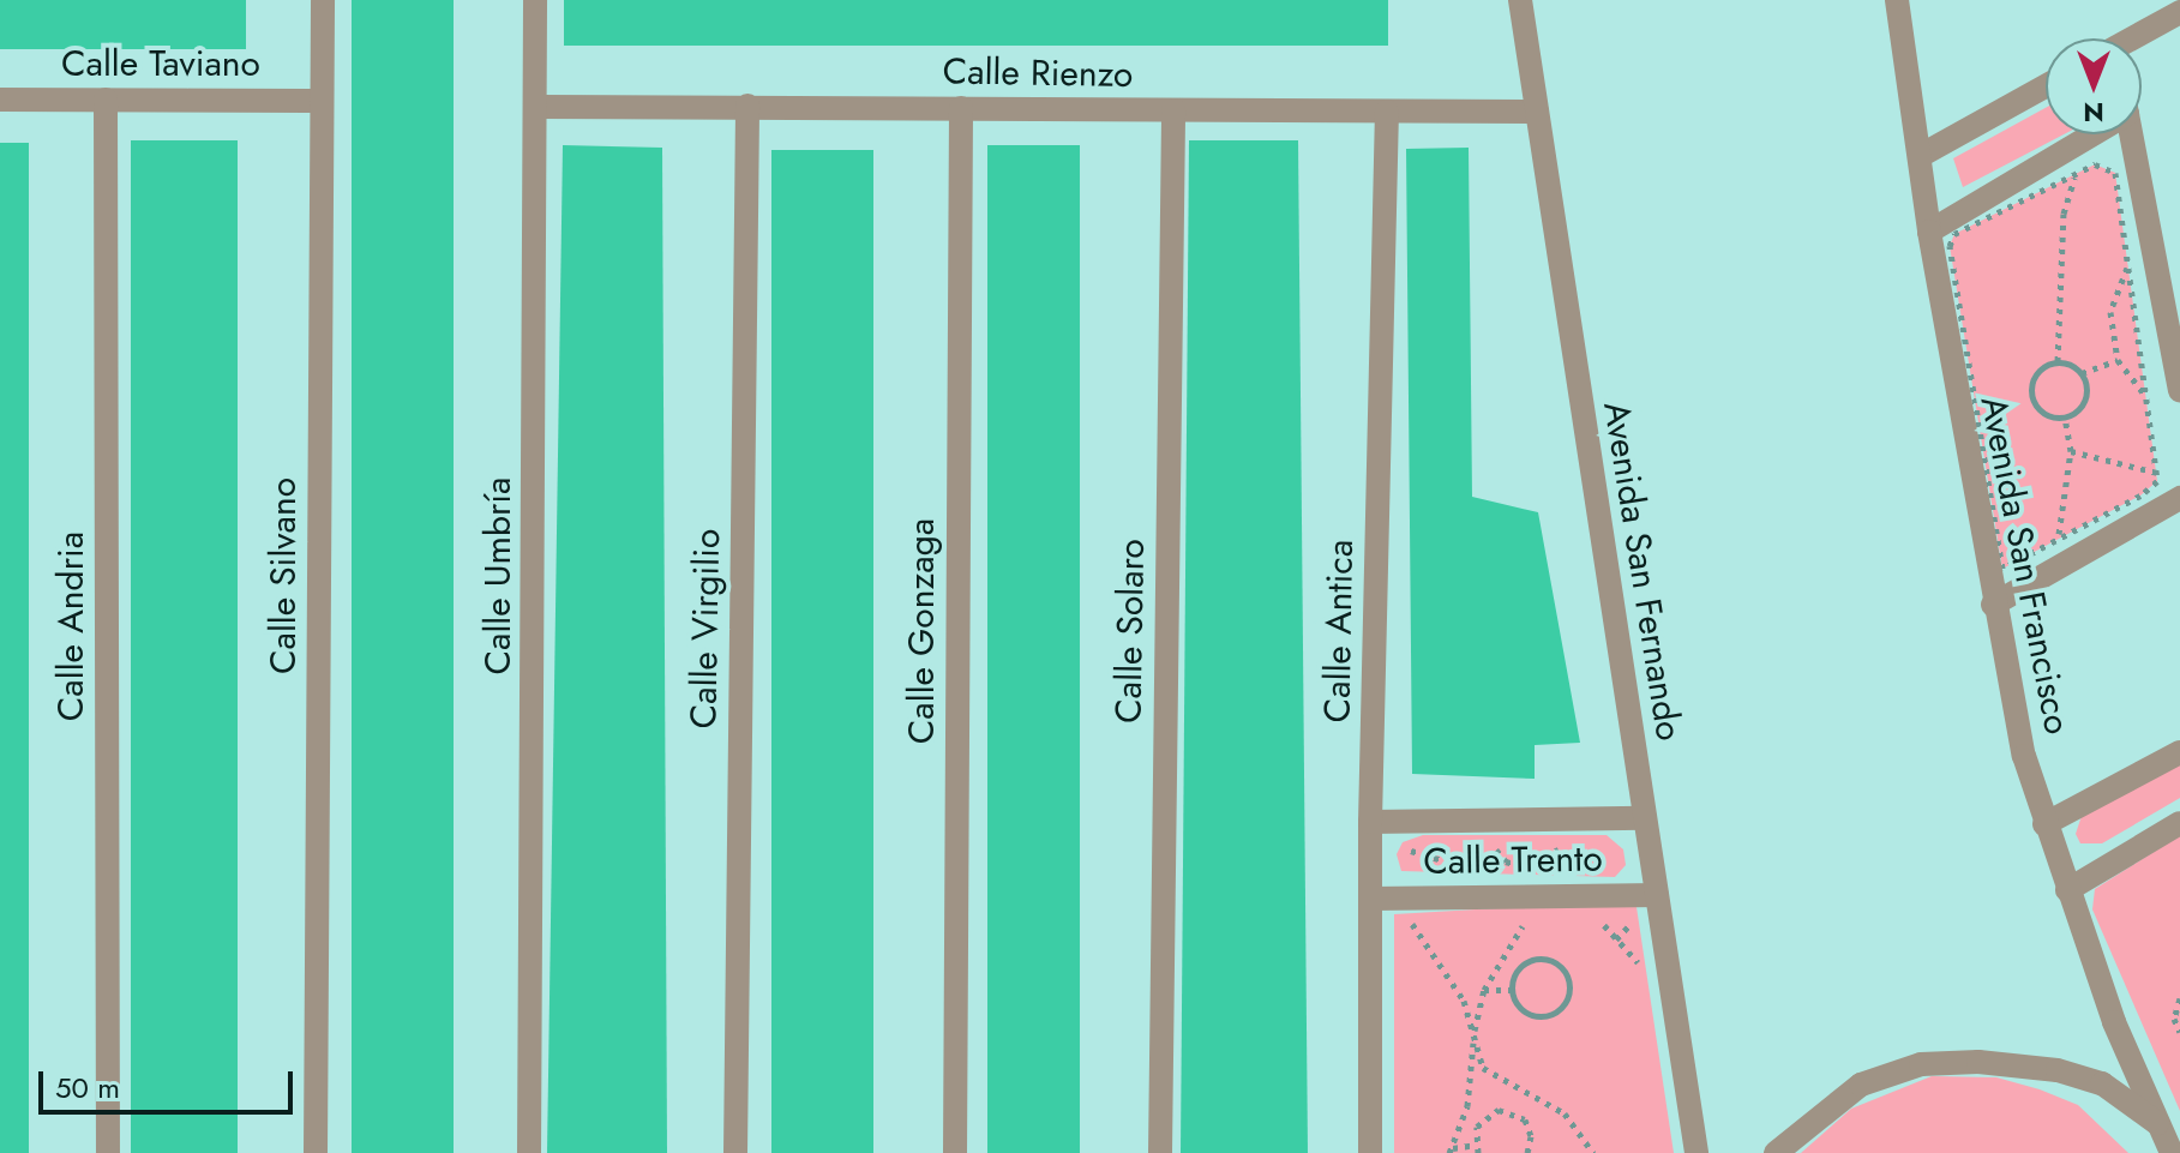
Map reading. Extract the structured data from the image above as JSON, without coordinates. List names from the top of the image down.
{
  "streets": {
    "street": [
      "Calle Taviano",
      "Calle Rienzo",
      "Avenida San Francisco",
      "Avenida San Fernando",
      "Calle Silvano",
      "Calle Umbría",
      "Calle Andria",
      "Calle Virgilio",
      "Calle Gonzaga",
      "Calle Solaro",
      "Calle Antica",
      "Calle Trento"
    ]
  },
  "crossings": [
    ["Calle Taviano", "Calle Silvano"],
    ["Calle Taviano", "Calle Andria"],
    ["Calle Rienzo", "Avenida San Fernando"],
    ["Calle Rienzo", "Calle Umbría"],
    ["Calle Rienzo", "Calle Virgilio"],
    ["Calle Rienzo", "Calle Gonzaga"],
    ["Calle Rienzo", "Calle Solaro"],
    ["Calle Rienzo", "Calle Antica"],
    ["Avenida San Fernando", "Calle Trento"],
    ["Calle Antica", "Calle Trento"]
  ],
  "scale_bar": "50 m",
  "north": "bottom"
}
